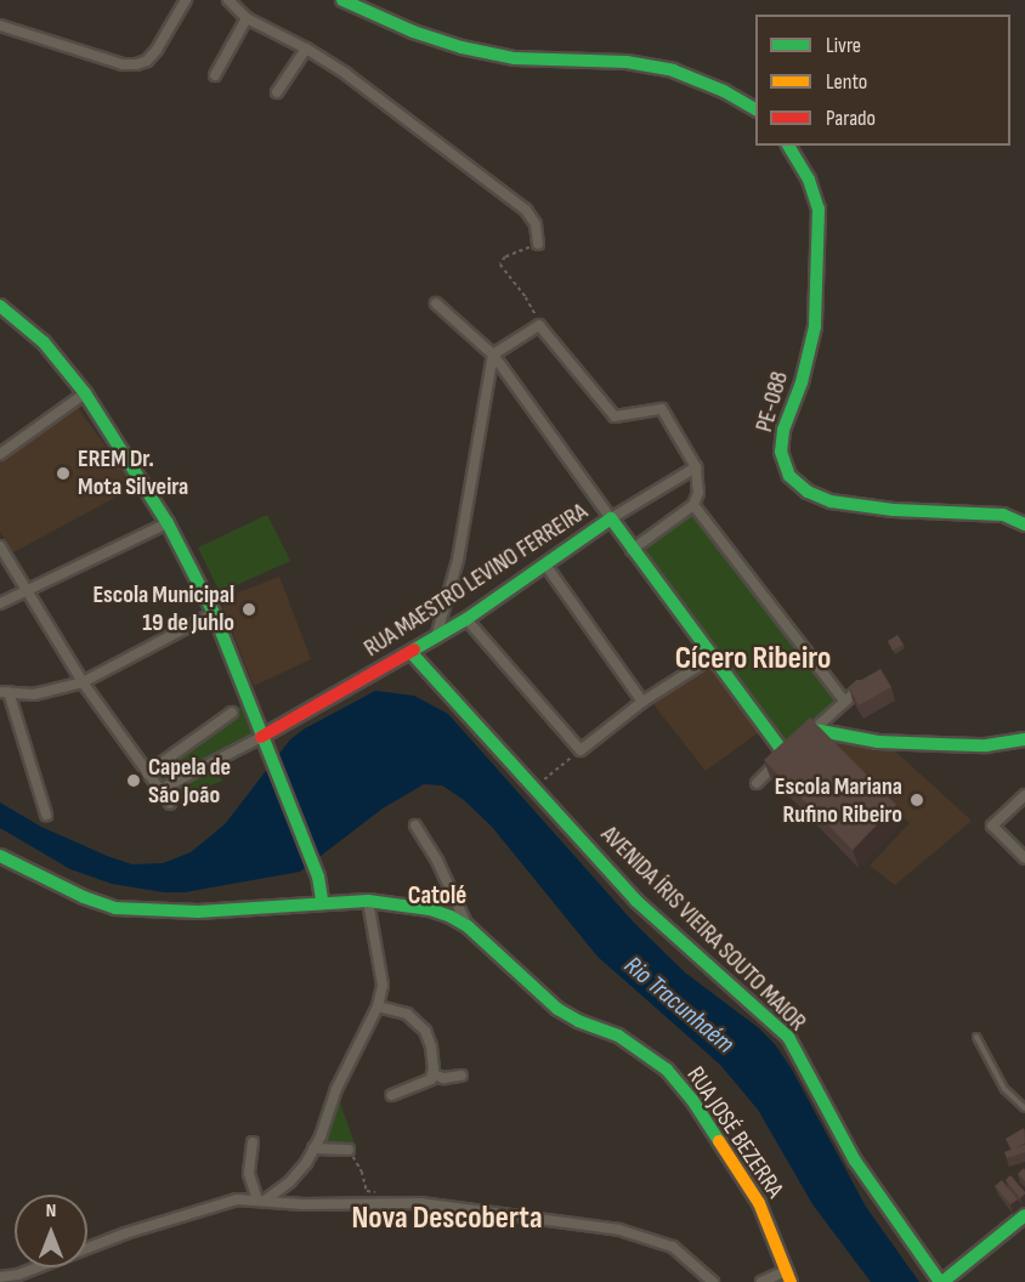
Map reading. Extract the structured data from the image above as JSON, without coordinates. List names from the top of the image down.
{
  "streets": {
    "street": [
      "PE-088",
      "RUA MAESTRO LEVINO FERREIRA",
      "AVENIDA ÍRIS VIEIRA SOUTO MAIOR",
      "RUA JOSÉ BEZERRA"
    ]
  },
  "crossings": [
    ["RUA MAESTRO LEVINO FERREIRA", "AVENIDA ÍRIS VIEIRA SOUTO MAIOR"]
  ],
  "districts": ["Cícero Ribeiro", "Catolé", "Nova Descoberta"],
  "water": ["Rio Tracunhaém"],
  "places": [
    "EREM Dr. Mota Silveira",
    "Escola Municipal 19 de Juhlo",
    "Capela de São João",
    "Escola Mariana Rufino Ribeiro"
  ],
  "legend": ["Livre", "Lento", "Parado"],
  "north": "top"
}
